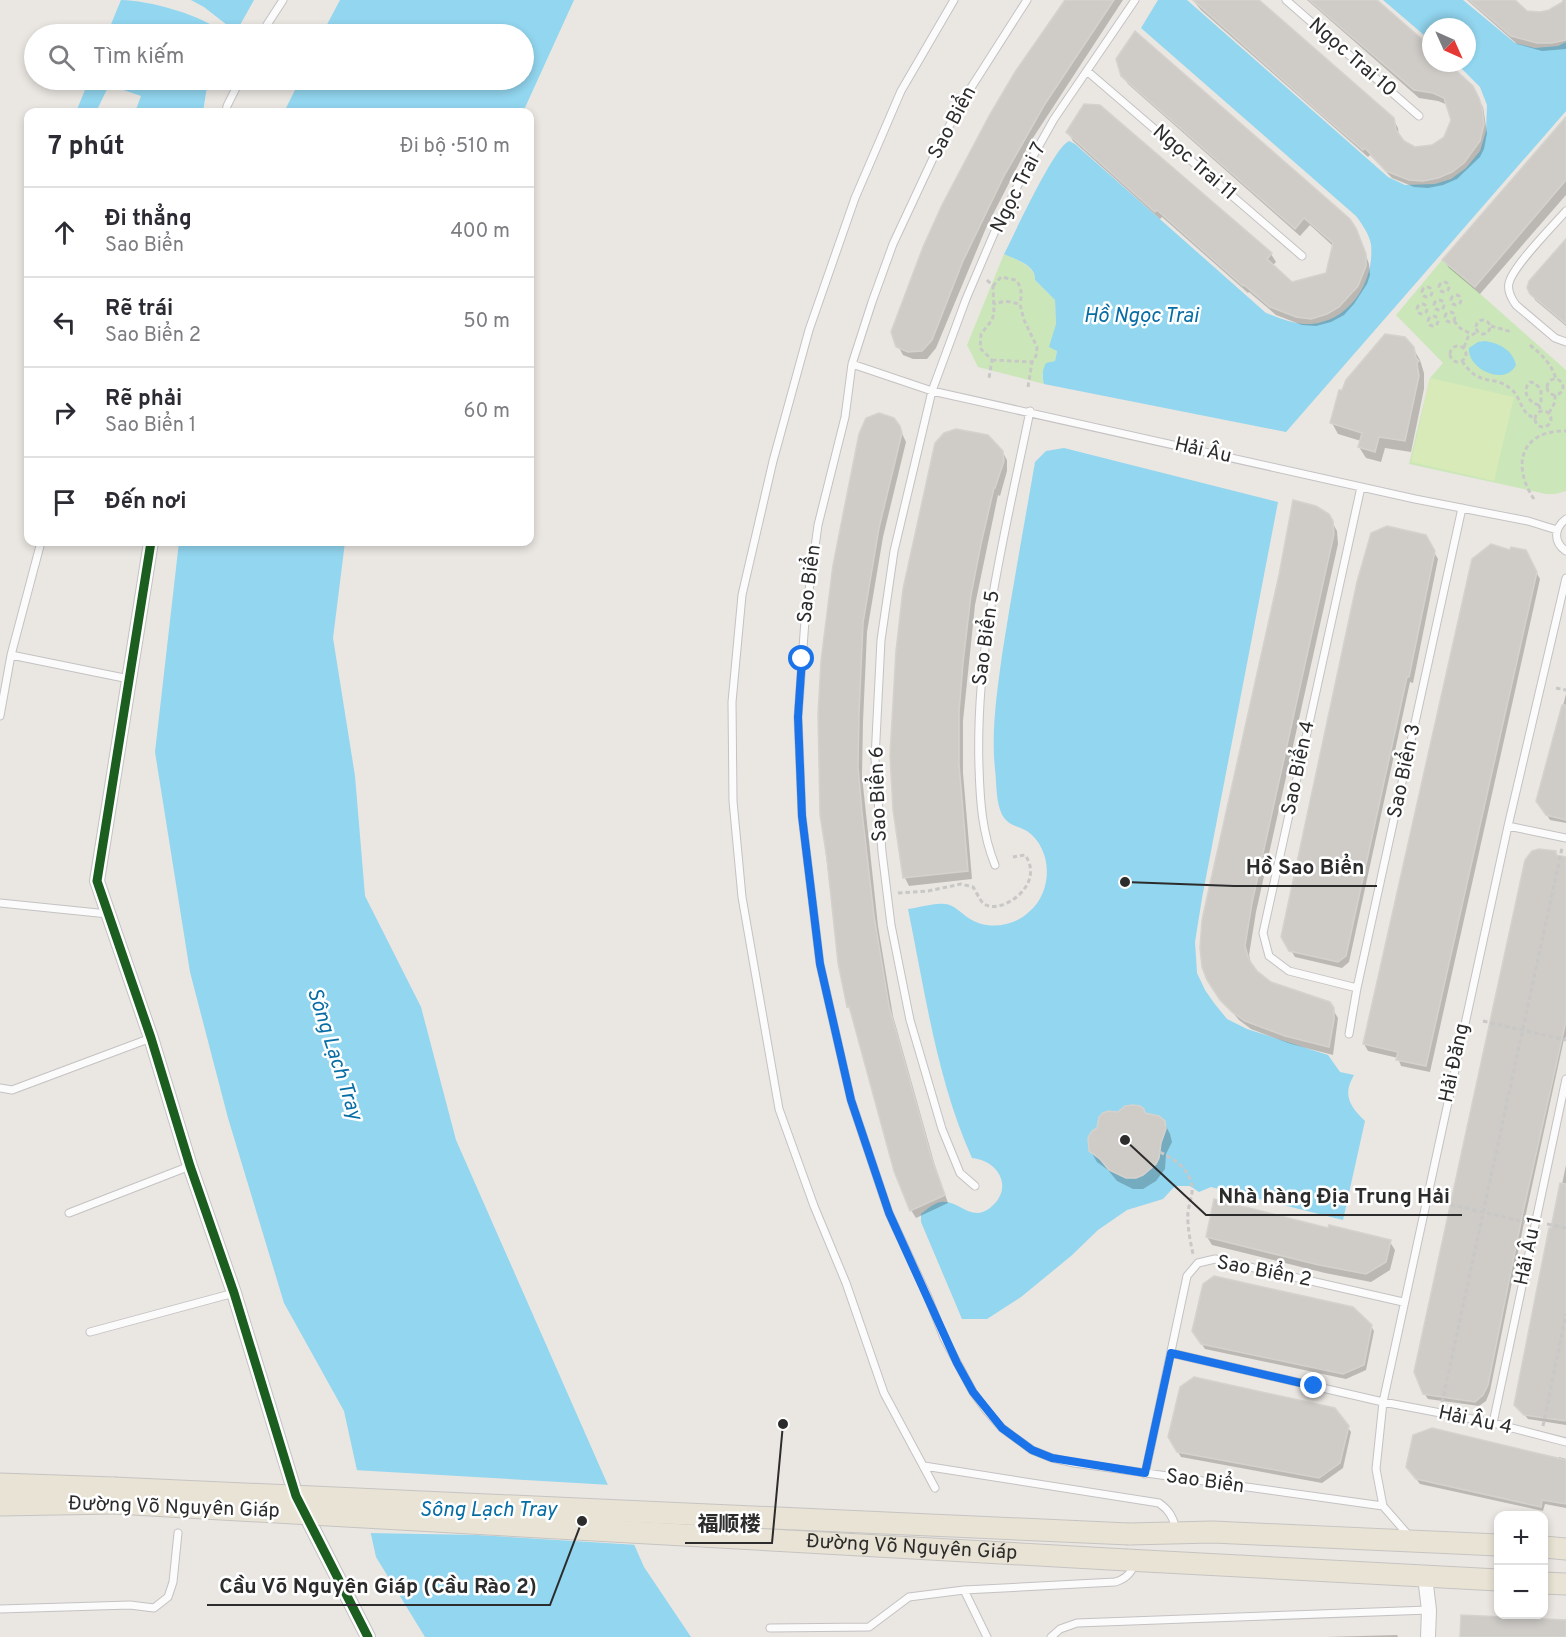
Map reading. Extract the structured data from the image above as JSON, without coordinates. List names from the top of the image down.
{
  "streets": {
    "main road": ["Đường Võ Nguyên Giáp"],
    "lane": [
      "Ngọc Trai 10",
      "Sao Biển",
      "Ngọc Trai 11",
      "Ngọc Trai 7",
      "Hải Âu",
      "Sao Biển 5",
      "Sao Biển 4",
      "Sao Biển 3",
      "Sao Biển 6",
      "Hải Đăng",
      "Hải Âu 1",
      "Sao Biển 2",
      "Hải Âu 4"
    ]
  },
  "crossings": [
    ["Sao Biển", "Hải Âu"],
    ["Sao Biển", "Hải Đăng"],
    ["Sao Biển", "Sao Biển 2"],
    ["Ngọc Trai 11", "Ngọc Trai 7"],
    ["Ngọc Trai 7", "Hải Âu"],
    ["Ngọc Trai 7", "Sao Biển 6"],
    ["Hải Âu", "Sao Biển 5"],
    ["Hải Âu", "Sao Biển 4"],
    ["Hải Âu", "Sao Biển 3"],
    ["Hải Âu", "Sao Biển 6"],
    ["Sao Biển 4", "Sao Biển 3"],
    ["Hải Đăng", "Sao Biển 2"],
    ["Hải Đăng", "Hải Âu 4"],
    ["Hải Âu 1", "Hải Âu 4"],
    ["Sao Biển 2", "Hải Âu 4"]
  ],
  "water": ["Hồ Ngọc Trai", "Sông Lạch Tray"],
  "places": [
    "Hồ Sao Biển",
    "Nhà hàng Địa Trung Hải",
    "福顺楼",
    "Cầu Võ Nguyên Giáp (Cầu Rào 2)"
  ],
  "north": "bottom right",
  "page": {
    "search": "Tìm kiếm",
    "heading": ["7 phút", "Đi bộ · 510 m"],
    "list": [
      ["Đi thẳng", "Sao Biển", "400 m"],
      ["Rẽ trái", "Sao Biển 2", "50 m"],
      ["Rẽ phải", "Sao Biển 1", "60 m"],
      "Đến nơi"
    ],
    "map_buttons": ["+", "−"]
  }
}
